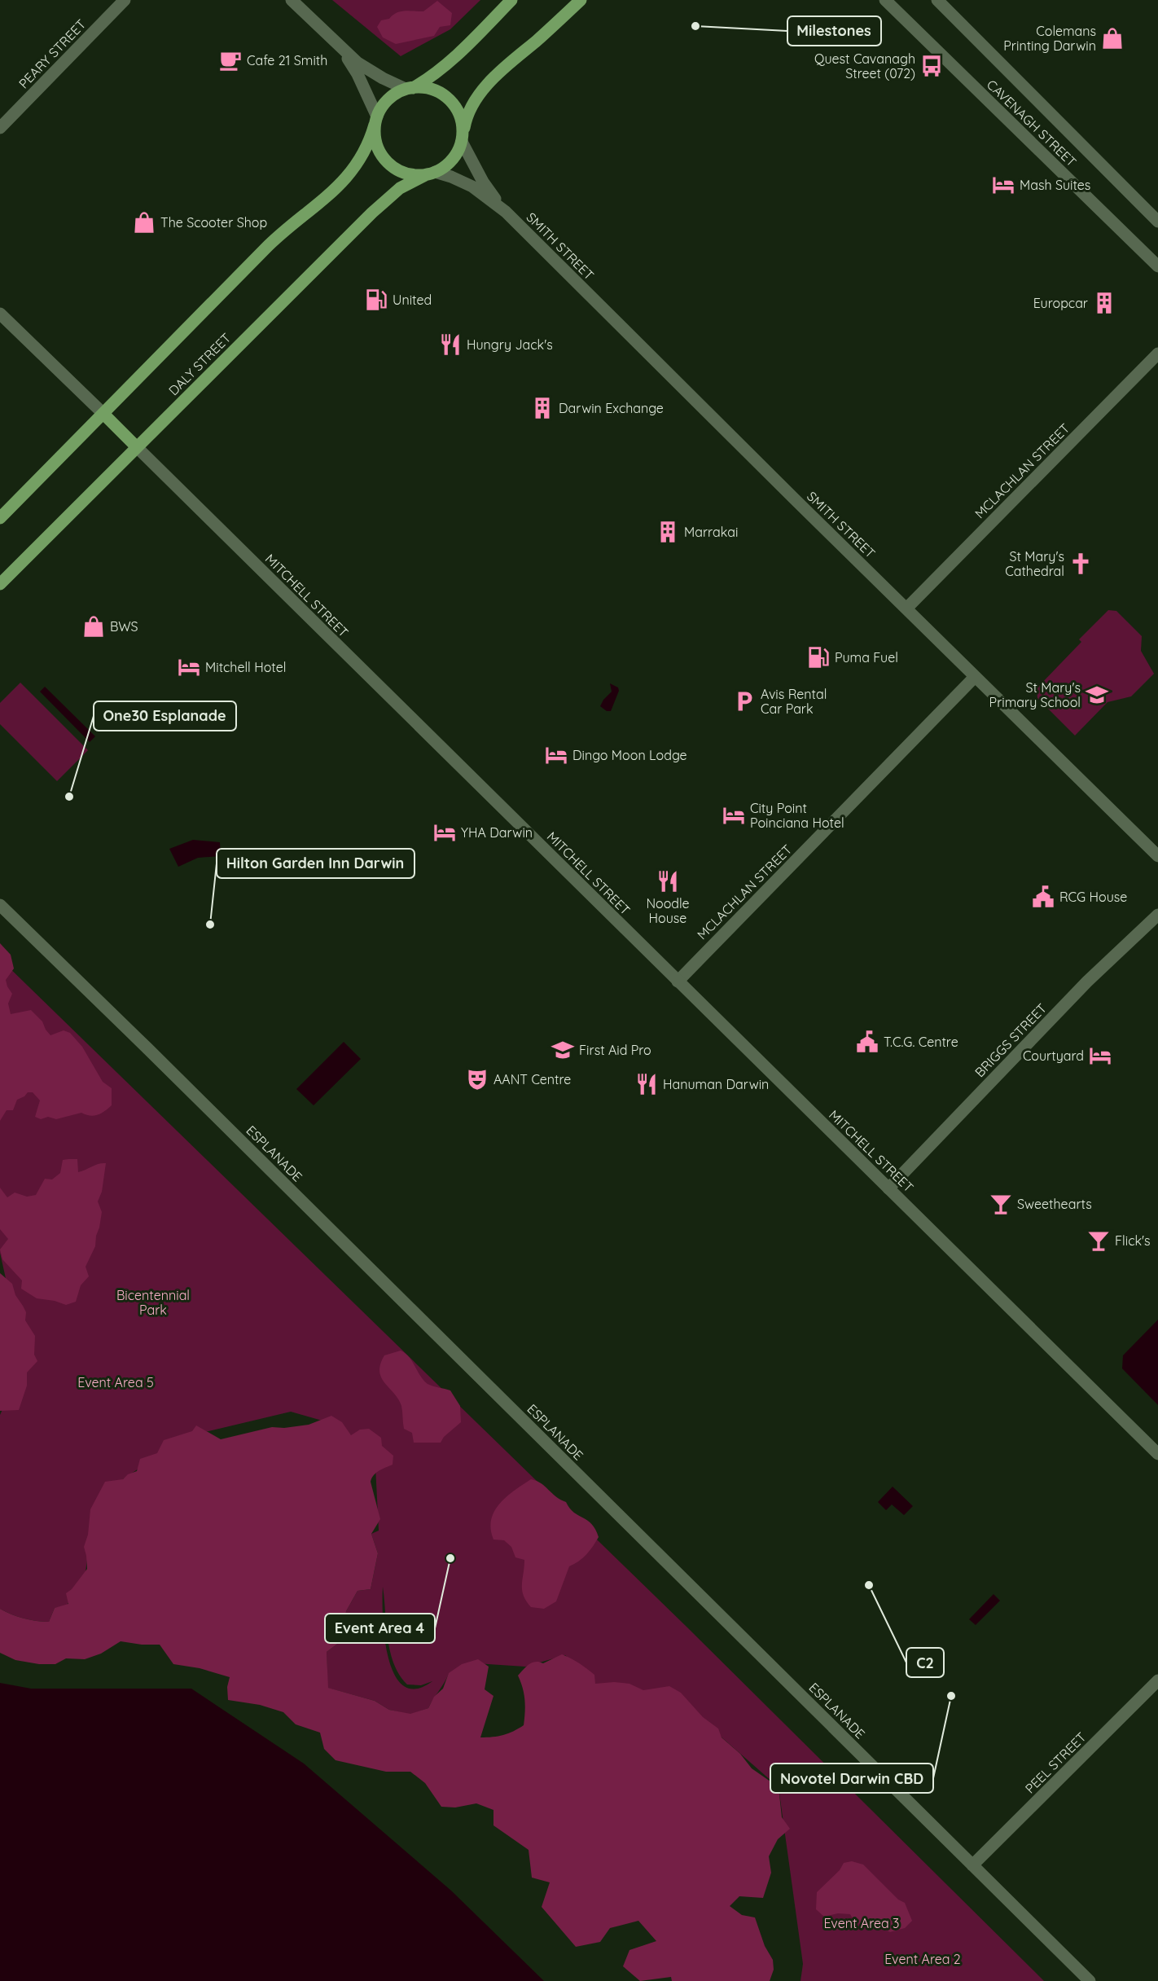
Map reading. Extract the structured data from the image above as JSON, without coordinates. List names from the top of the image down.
{
  "streets": {
    "main road": ["DALY STREET", "MITCHELL STREET"],
    "street": [
      "PEARY STREET",
      "CAVENAGH STREET",
      "SMITH STREET",
      "MCLACHLAN STREET",
      "BRIGGS STREET",
      "ESPLANADE",
      "PEEL STREET"
    ]
  },
  "crossings": [
    ["SMITH STREET", "DALY STREET"],
    ["SMITH STREET", "MCLACHLAN STREET"],
    ["DALY STREET", "MITCHELL STREET"],
    ["MCLACHLAN STREET", "MITCHELL STREET"],
    ["MITCHELL STREET", "BRIGGS STREET"],
    ["ESPLANADE", "PEEL STREET"]
  ],
  "parks": [
    "Bicentennial Park",
    "Event Area 5",
    "Event Area 3",
    "Event Area 2"
  ],
  "places": {
    "other": [
      "Milestones",
      "One30 Esplanade",
      "Hilton Garden Inn Darwin",
      "Event Area 4",
      "C2",
      "Novotel Darwin CBD"
    ],
    "shop": ["Colemans Printing Darwin", "The Scooter Shop", "BWS"],
    "cafe": ["Cafe 21 Smith"],
    "bus stop": ["Quest Cavanagh Street (072)"],
    "hotel": [
      "Mash Suites",
      "Mitchell Hotel",
      "Dingo Moon Lodge",
      "City Point Poinciana Hotel",
      "YHA Darwin",
      "Courtyard"
    ],
    "fuel station": ["United", "Puma Fuel"],
    "building": ["Europcar", "Darwin Exchange", "Marrakai"],
    "restaurant": ["Hungry Jack's", "Noodle House", "Hanuman Darwin"],
    "church": ["St Mary's Cathedral"],
    "school or university": ["St Mary's Primary School", "First Aid Pro"],
    "parking": ["Avis Rental Car Park"],
    "public building": ["RCG House", "T.C.G. Centre"],
    "theatre": ["AANT Centre"],
    "bar": ["Sweethearts", "Flick's"]
  }
}
